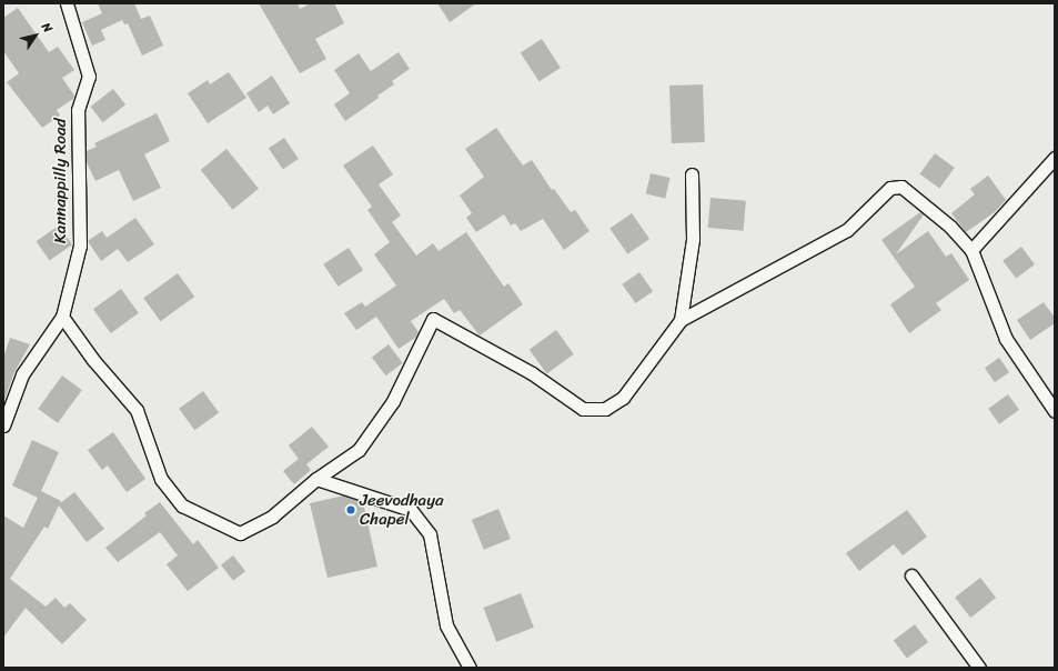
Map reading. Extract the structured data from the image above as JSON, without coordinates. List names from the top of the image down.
{
  "streets": {
    "street": ["Kannappilly Road"]
  },
  "places": ["Jeevodhaya Chapel"],
  "north": "top right"
}
